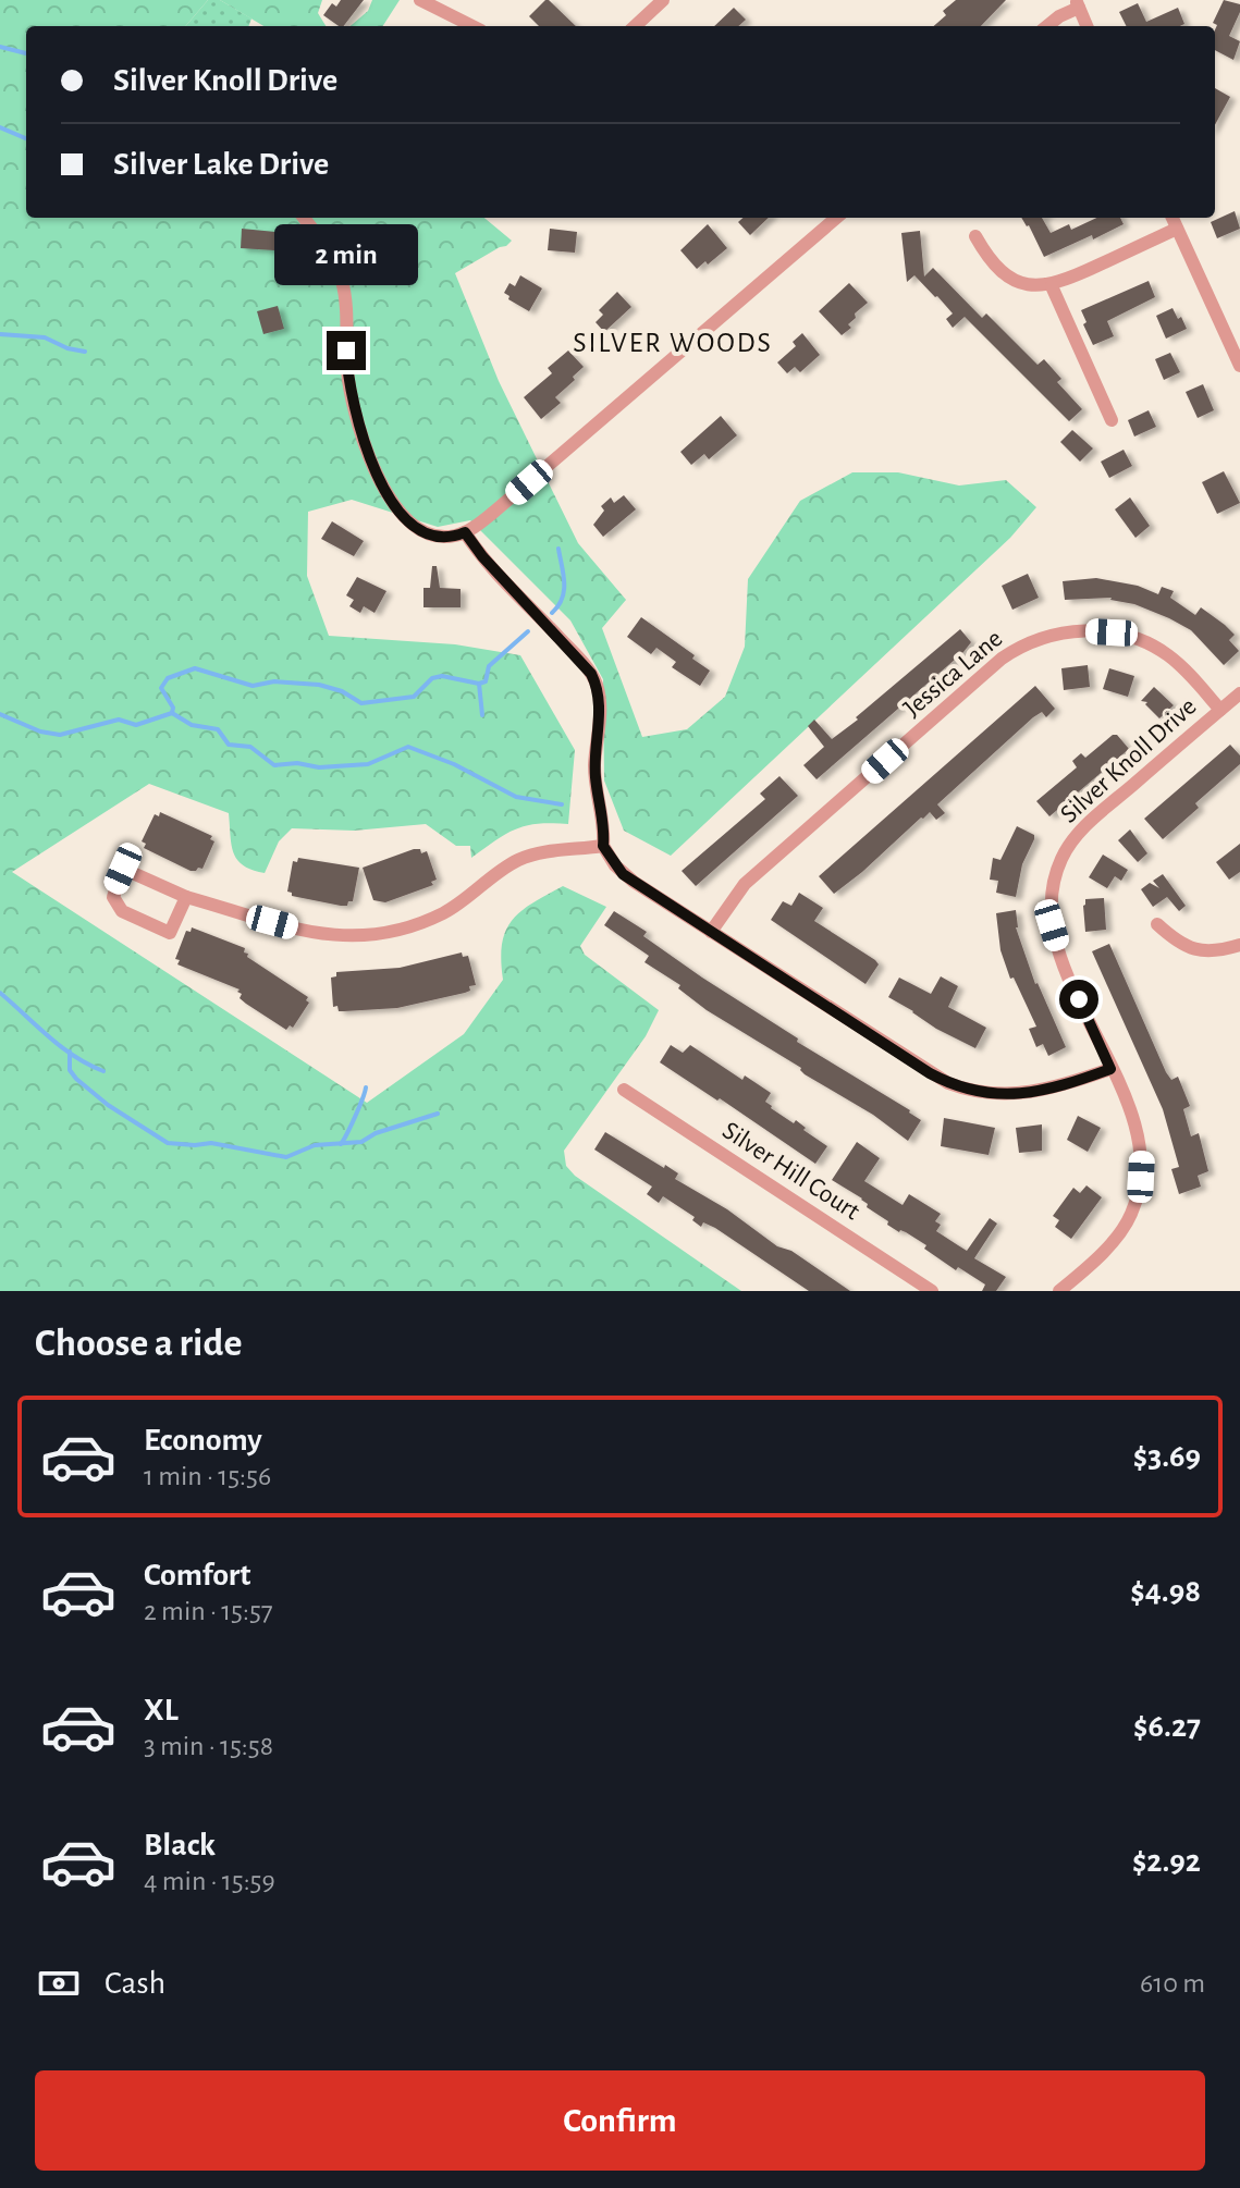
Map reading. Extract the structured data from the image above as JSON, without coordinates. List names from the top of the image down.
{
  "streets": {
    "street": ["Jessica Lane", "Silver Knoll Drive", "Silver Hill Court"]
  },
  "crossings": [
    ["Jessica Lane", "Silver Knoll Drive"]
  ],
  "districts": ["SILVER WOODS"],
  "page": {
    "banner": ["Silver Knoll Drive", "Silver Lake Drive"],
    "bubble": "2 min",
    "heading": "Choose a ride",
    "list": [
      {
        "name": "Economy",
        "note": "1 min · 15:56",
        "value": "$3.69"
      },
      {
        "name": "Comfort",
        "note": "2 min · 15:57",
        "value": "$4.98"
      },
      {
        "name": "XL",
        "note": "3 min · 15:58",
        "value": "$6.27"
      },
      {
        "name": "Black",
        "note": "4 min · 15:59",
        "value": "$2.92"
      }
    ],
    "pay": ["Cash", "610 m"],
    "buttons": "Confirm"
  }
}
